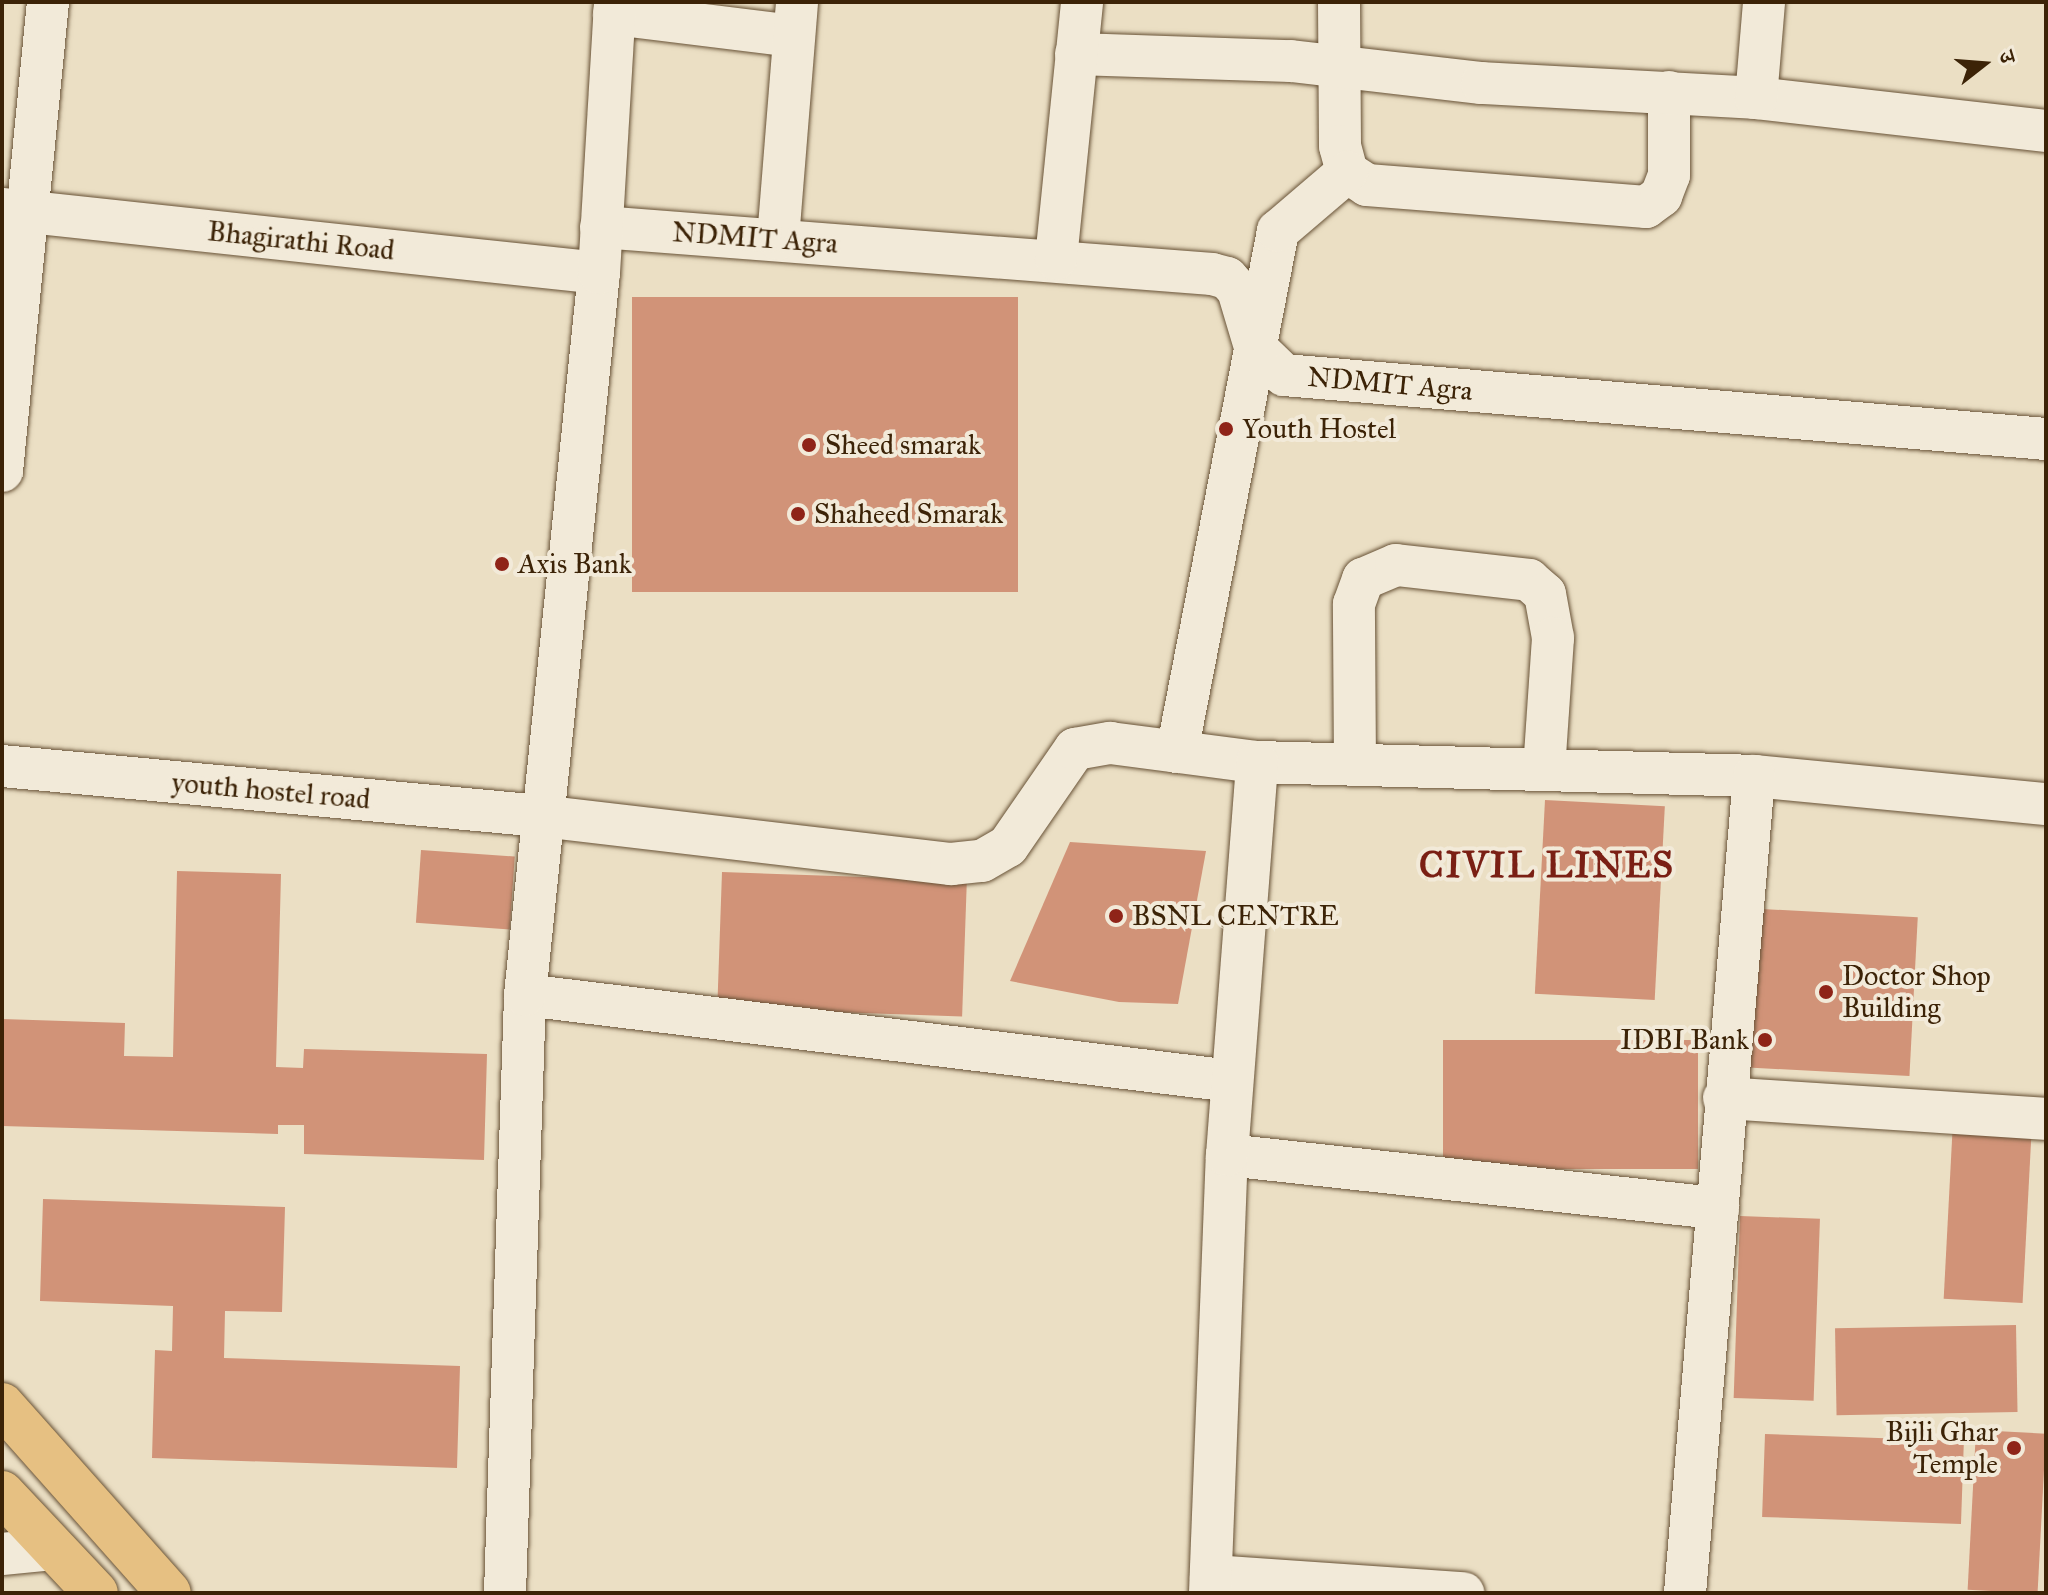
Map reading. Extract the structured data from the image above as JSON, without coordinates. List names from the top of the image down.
{
  "streets": {
    "street": ["NDMIT Agra", "Bhagirathi Road", "youth hostel road"]
  },
  "districts": ["CIVIL LINES"],
  "places": [
    "Youth Hostel",
    "Sheed smarak",
    "Shaheed Smarak",
    "Axis Bank",
    "BSNL CENTRE",
    "Doctor Shop Building",
    "IDBI Bank",
    "Bijli Ghar Temple"
  ],
  "north": "right"
}
